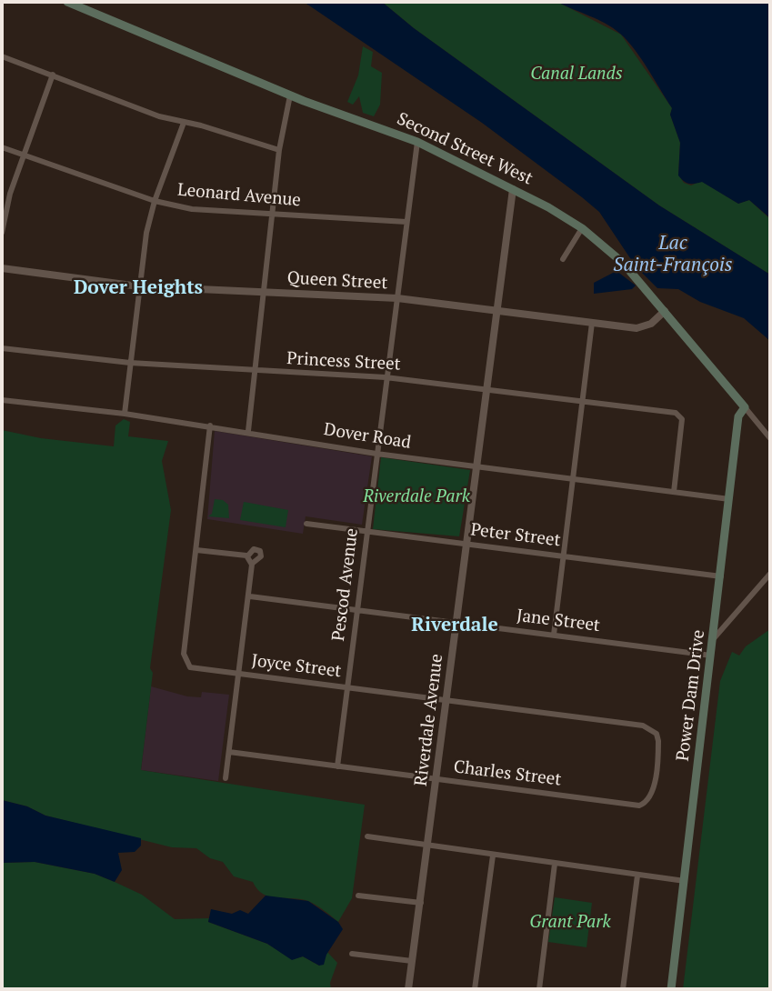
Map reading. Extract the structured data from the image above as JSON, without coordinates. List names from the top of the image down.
{
  "streets": {
    "main road": ["Second Street West", "Power Dam Drive"],
    "street": [
      "Leonard Avenue",
      "Queen Street",
      "Princess Street",
      "Dover Road",
      "Peter Street",
      "Pescod Avenue",
      "Jane Street",
      "Joyce Street",
      "Riverdale Avenue",
      "Charles Street"
    ]
  },
  "crossings": [
    ["Second Street West", "Queen Street"],
    ["Second Street West", "Pescod Avenue"],
    ["Second Street West", "Power Dam Drive"],
    ["Second Street West", "Riverdale Avenue"],
    ["Leonard Avenue", "Pescod Avenue"],
    ["Queen Street", "Pescod Avenue"],
    ["Queen Street", "Riverdale Avenue"],
    ["Princess Street", "Dover Road"],
    ["Princess Street", "Pescod Avenue"],
    ["Princess Street", "Riverdale Avenue"],
    ["Dover Road", "Pescod Avenue"],
    ["Dover Road", "Joyce Street"],
    ["Dover Road", "Power Dam Drive"],
    ["Dover Road", "Riverdale Avenue"],
    ["Peter Street", "Pescod Avenue"],
    ["Peter Street", "Power Dam Drive"],
    ["Peter Street", "Riverdale Avenue"],
    ["Pescod Avenue", "Jane Street"],
    ["Pescod Avenue", "Joyce Street"],
    ["Pescod Avenue", "Charles Street"],
    ["Jane Street", "Power Dam Drive"],
    ["Jane Street", "Riverdale Avenue"],
    ["Joyce Street", "Riverdale Avenue"],
    ["Joyce Street", "Charles Street"],
    ["Riverdale Avenue", "Charles Street"]
  ],
  "districts": ["Dover Heights", "Riverdale"],
  "water": ["Lac Saint-François"],
  "parks": ["Canal Lands", "Riverdale Park", "Grant Park"]
}
